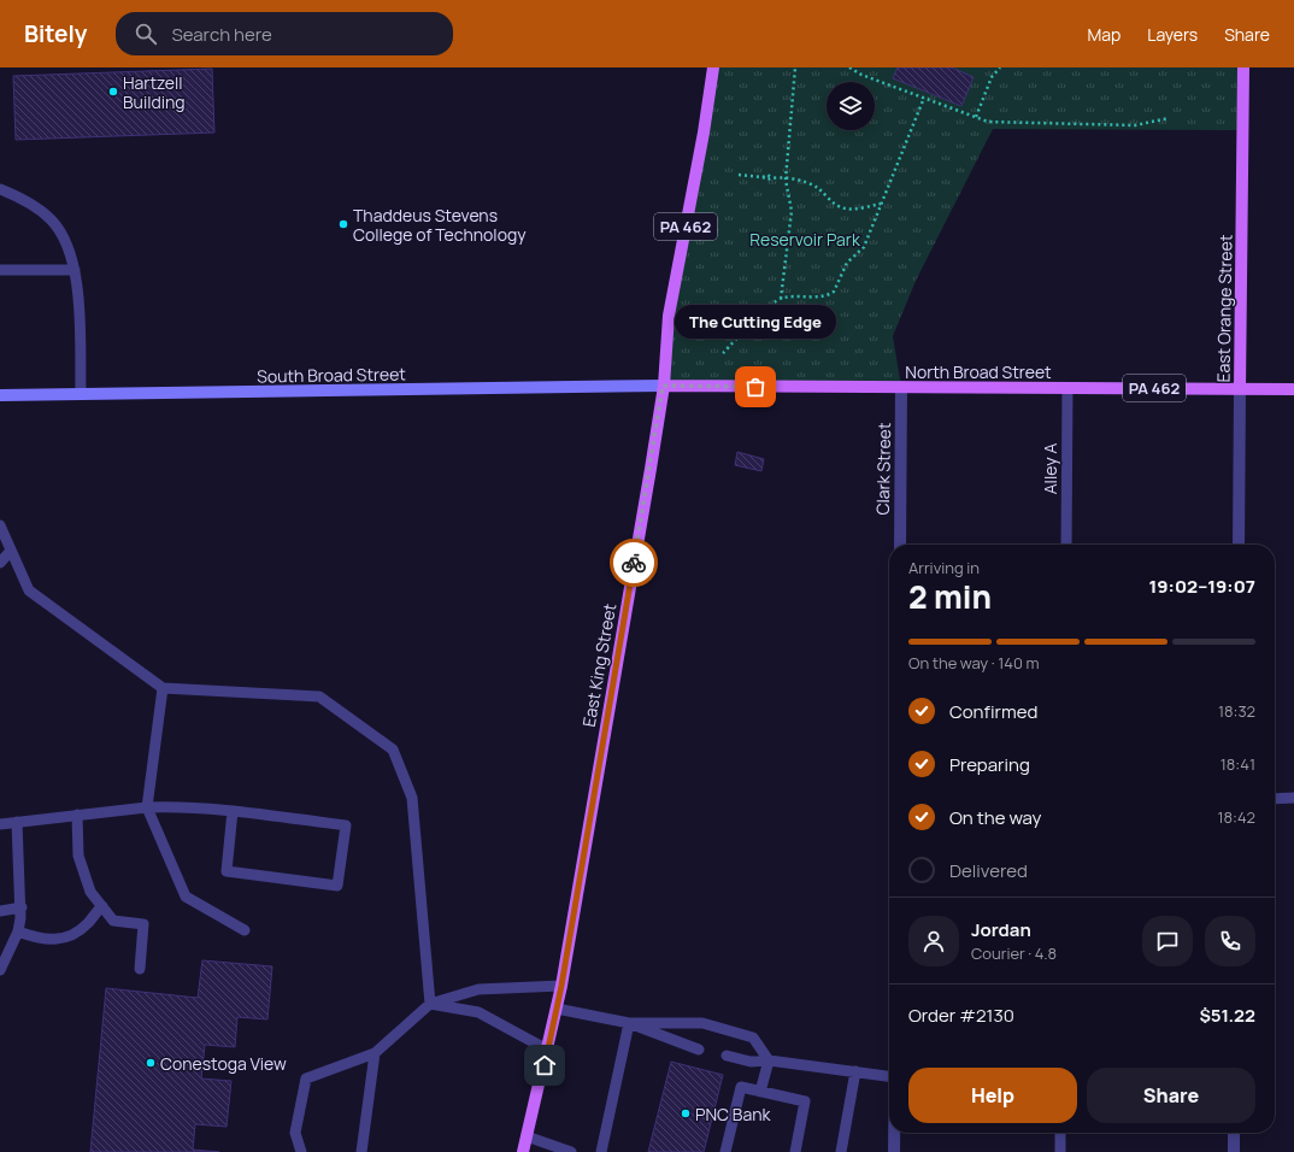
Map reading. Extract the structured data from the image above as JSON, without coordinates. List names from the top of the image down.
{
  "streets": {
    "main road": [
      "PA 462",
      "East Orange Street",
      "North Broad Street",
      "South Broad Street",
      "East King Street"
    ],
    "street": ["Clark Street"],
    "lane": ["Alley A"]
  },
  "crossings": [
    ["East Orange Street", "North Broad Street"],
    ["North Broad Street", "South Broad Street"],
    ["North Broad Street", "Clark Street"],
    ["North Broad Street", "Alley A"],
    ["North Broad Street", "East King Street"],
    ["South Broad Street", "East King Street"]
  ],
  "parks": ["Reservoir Park"],
  "places": [
    "Hartzell Building",
    "Thaddeus Stevens College of Technology",
    "The Cutting Edge",
    "Conestoga View",
    "PNC Bank"
  ],
  "page": {
    "header": "Bitely",
    "search": "Search here",
    "nav": ["Map", "Layers", "Share"],
    "bubble": "The Cutting Edge",
    "heading": ["2 min", "Arriving in", "19:02–19:07"],
    "panel": [
      "Jordan",
      "Courier · 4.8",
      "Order #2130",
      "$51.22"
    ],
    "bar": "On the way · 140 m",
    "list": [
      ["Confirmed", "18:32"],
      ["Preparing", "18:41"],
      ["On the way", "18:42"],
      "Delivered"
    ],
    "buttons": ["Help", "Share"]
  }
}
